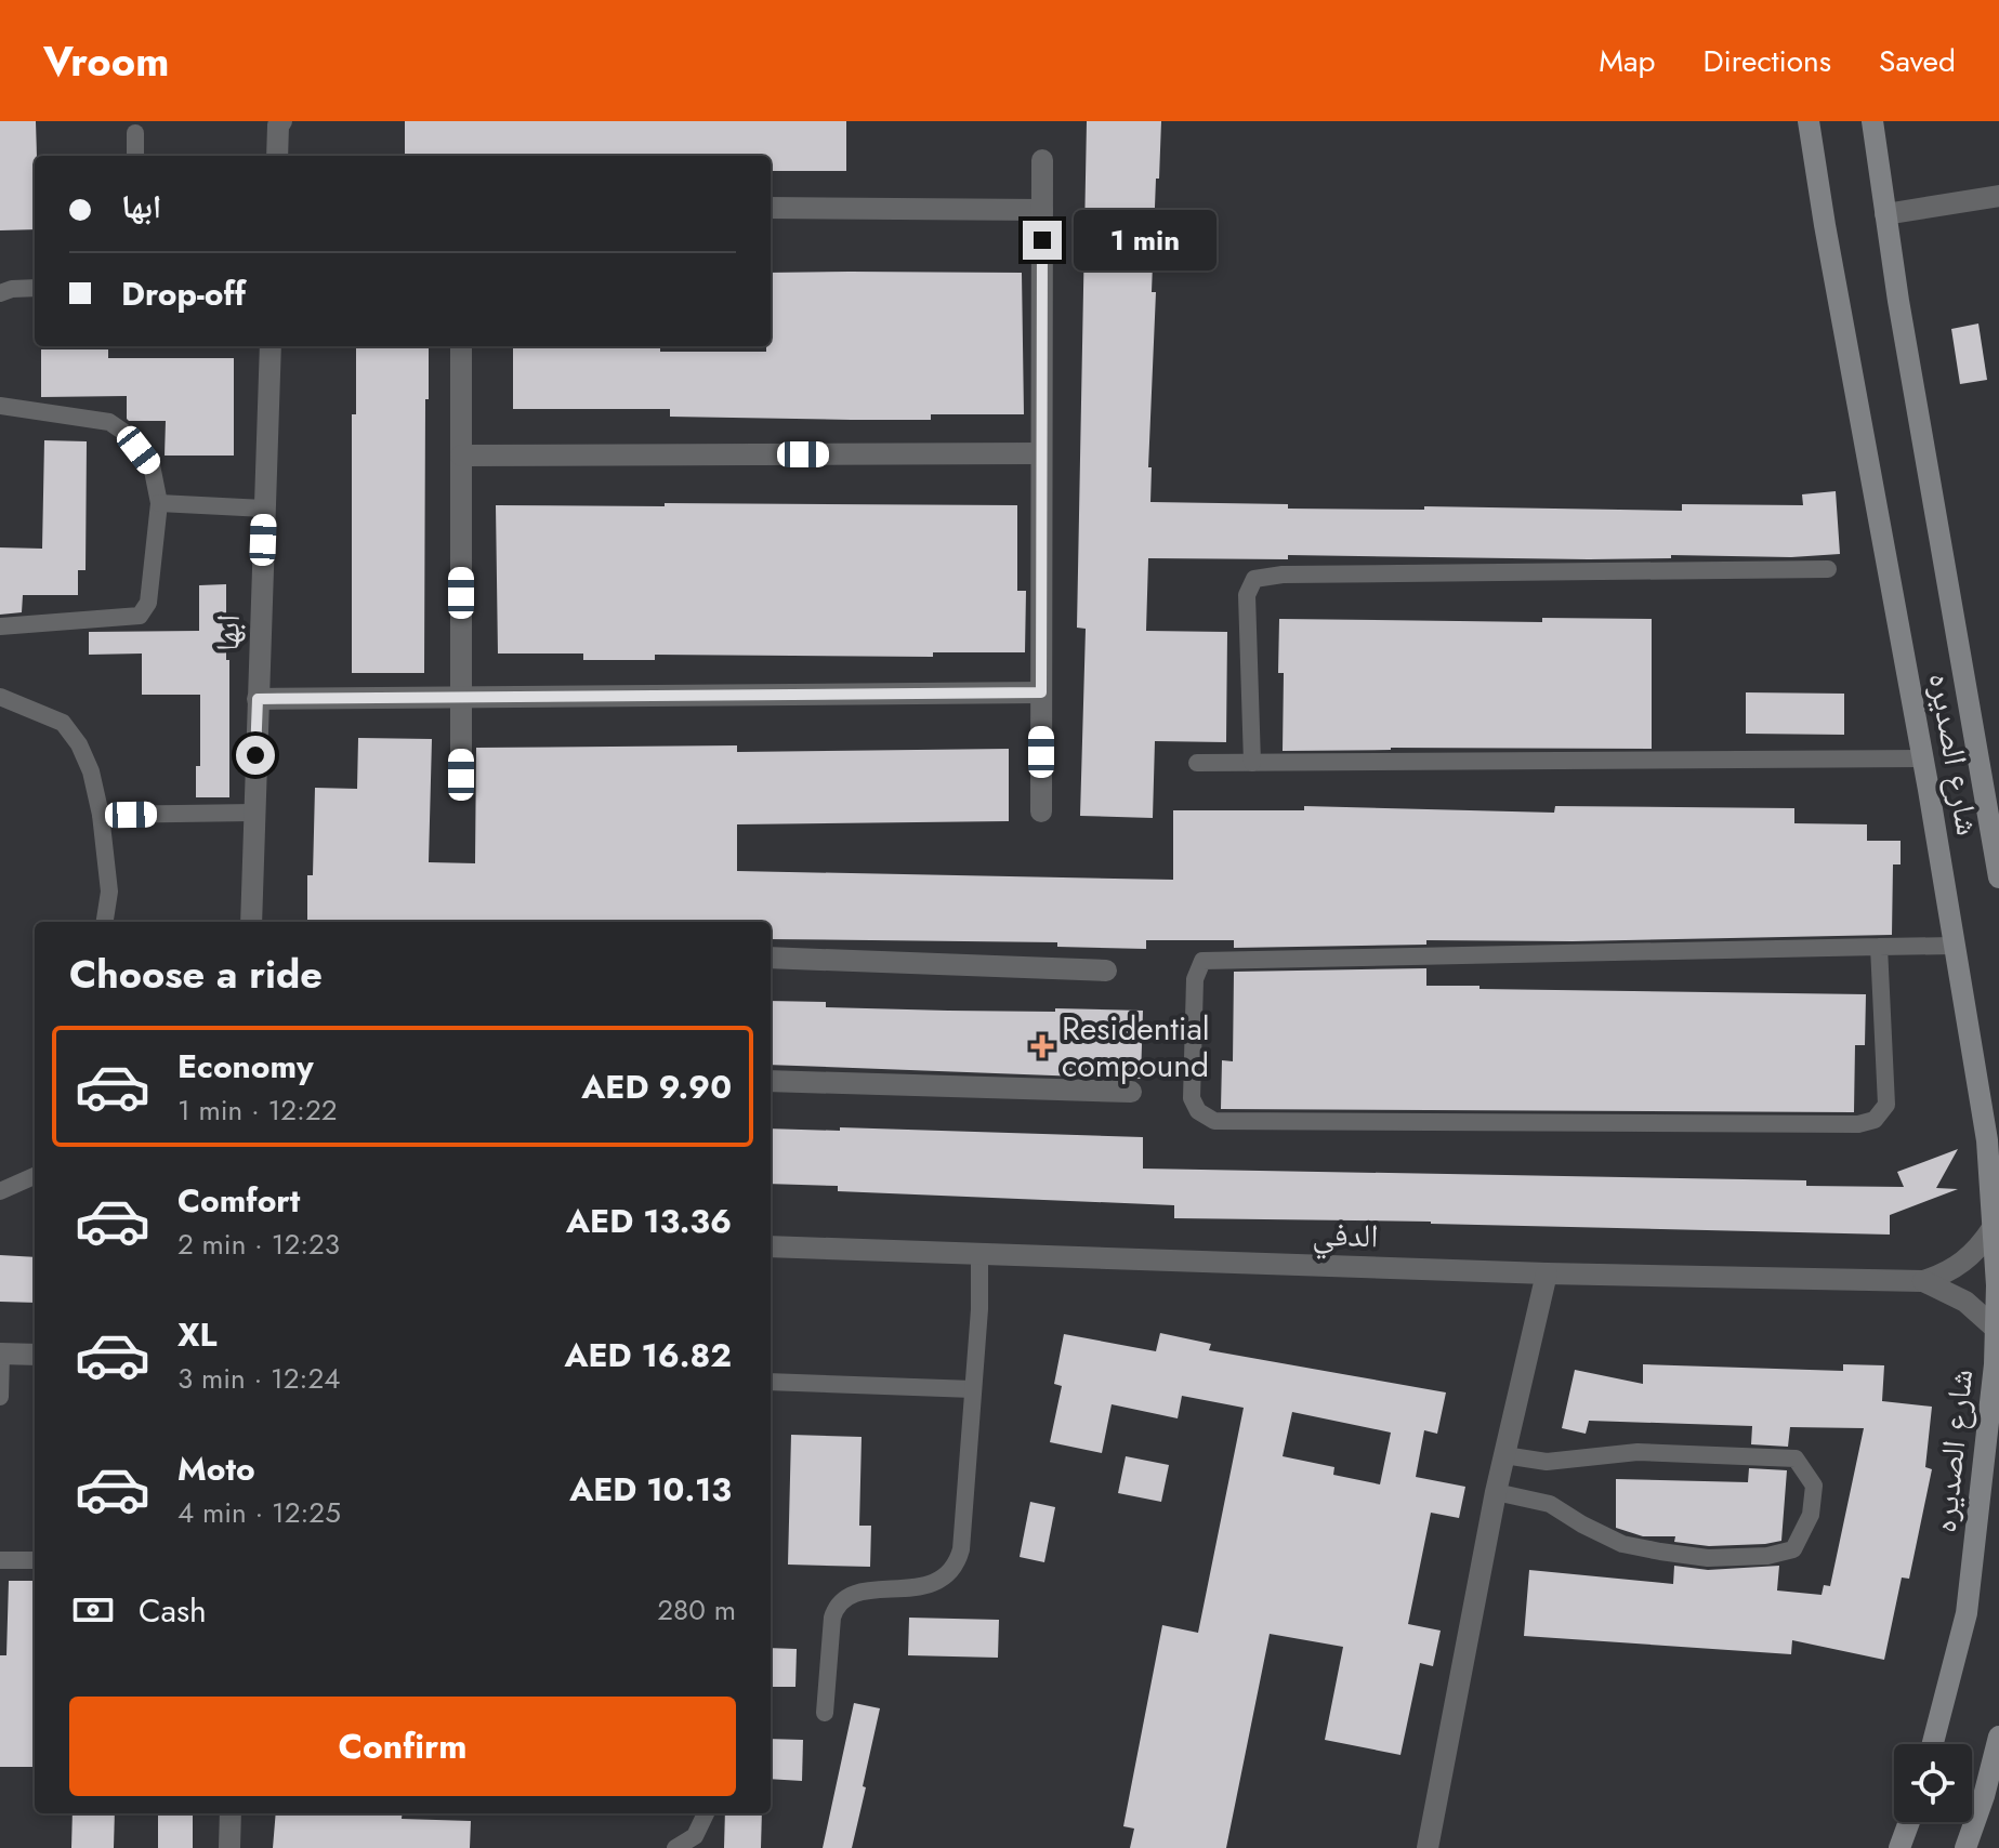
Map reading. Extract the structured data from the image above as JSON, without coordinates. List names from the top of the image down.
{
  "streets": {
    "main road": ["شارع الصديره"],
    "street": ["ابها", "الدفي"]
  },
  "crossings": [
    ["شارع الصديره", "الدفي"]
  ],
  "places": {
    "health": ["Residential compound"]
  },
  "page": {
    "header": "Vroom",
    "nav": ["Map", "Directions", "Saved"],
    "banner": ["ابها", "Drop-off"],
    "bubble": "1 min",
    "heading": "Choose a ride",
    "list": [
      {
        "name": "Economy",
        "note": "1 min · 12:22",
        "value": "AED 9.90"
      },
      {
        "name": "Comfort",
        "note": "2 min · 12:23",
        "value": "AED 13.36"
      },
      {
        "name": "XL",
        "note": "3 min · 12:24",
        "value": "AED 16.82"
      },
      {
        "name": "Moto",
        "note": "4 min · 12:25",
        "value": "AED 10.13"
      }
    ],
    "pay": ["Cash", "280 m"],
    "buttons": "Confirm"
  }
}
